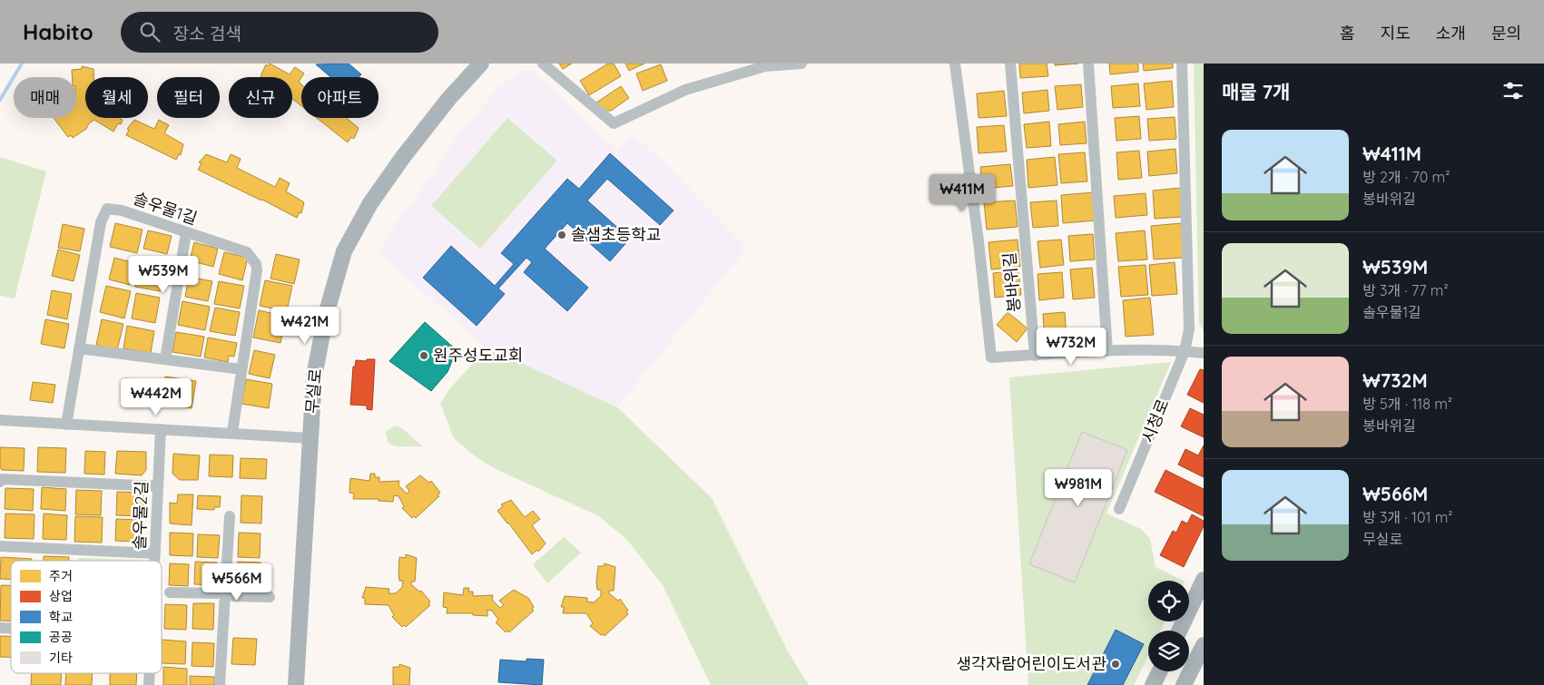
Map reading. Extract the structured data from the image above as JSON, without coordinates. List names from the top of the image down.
{
  "streets": {
    "street": [
      "솔우물1길",
      "봉바위길",
      "무실로",
      "시청로",
      "솔우물2길"
    ]
  },
  "places": ["솔샘초등학교", "원주성도교회", "생각자람어린이도서관"],
  "legend": [
    "주거",
    "상업",
    "학교",
    "공공",
    "기타"
  ],
  "page": {
    "header": "Habito",
    "search": "장소 검색",
    "nav": [
      "홈",
      "지도",
      "소개",
      "문의"
    ],
    "heading": "매물 7개",
    "chip": [
      "매매",
      "월세",
      "필터",
      "신규",
      "아파트"
    ],
    "list": [
      {
        "name": "₩411M",
        "note": "방 2개 · 70 m² · 봉바위길"
      },
      {
        "name": "₩539M",
        "note": "방 3개 · 77 m² · 솔우물1길"
      },
      {
        "name": "₩732M",
        "note": "방 5개 · 118 m² · 봉바위길"
      },
      {
        "name": "₩566M",
        "note": "방 3개 · 101 m² · 무실로"
      }
    ],
    "price": [
      "₩411M",
      "₩539M",
      "₩421M",
      "₩732M",
      "₩442M",
      "₩981M",
      "₩566M"
    ]
  }
}
